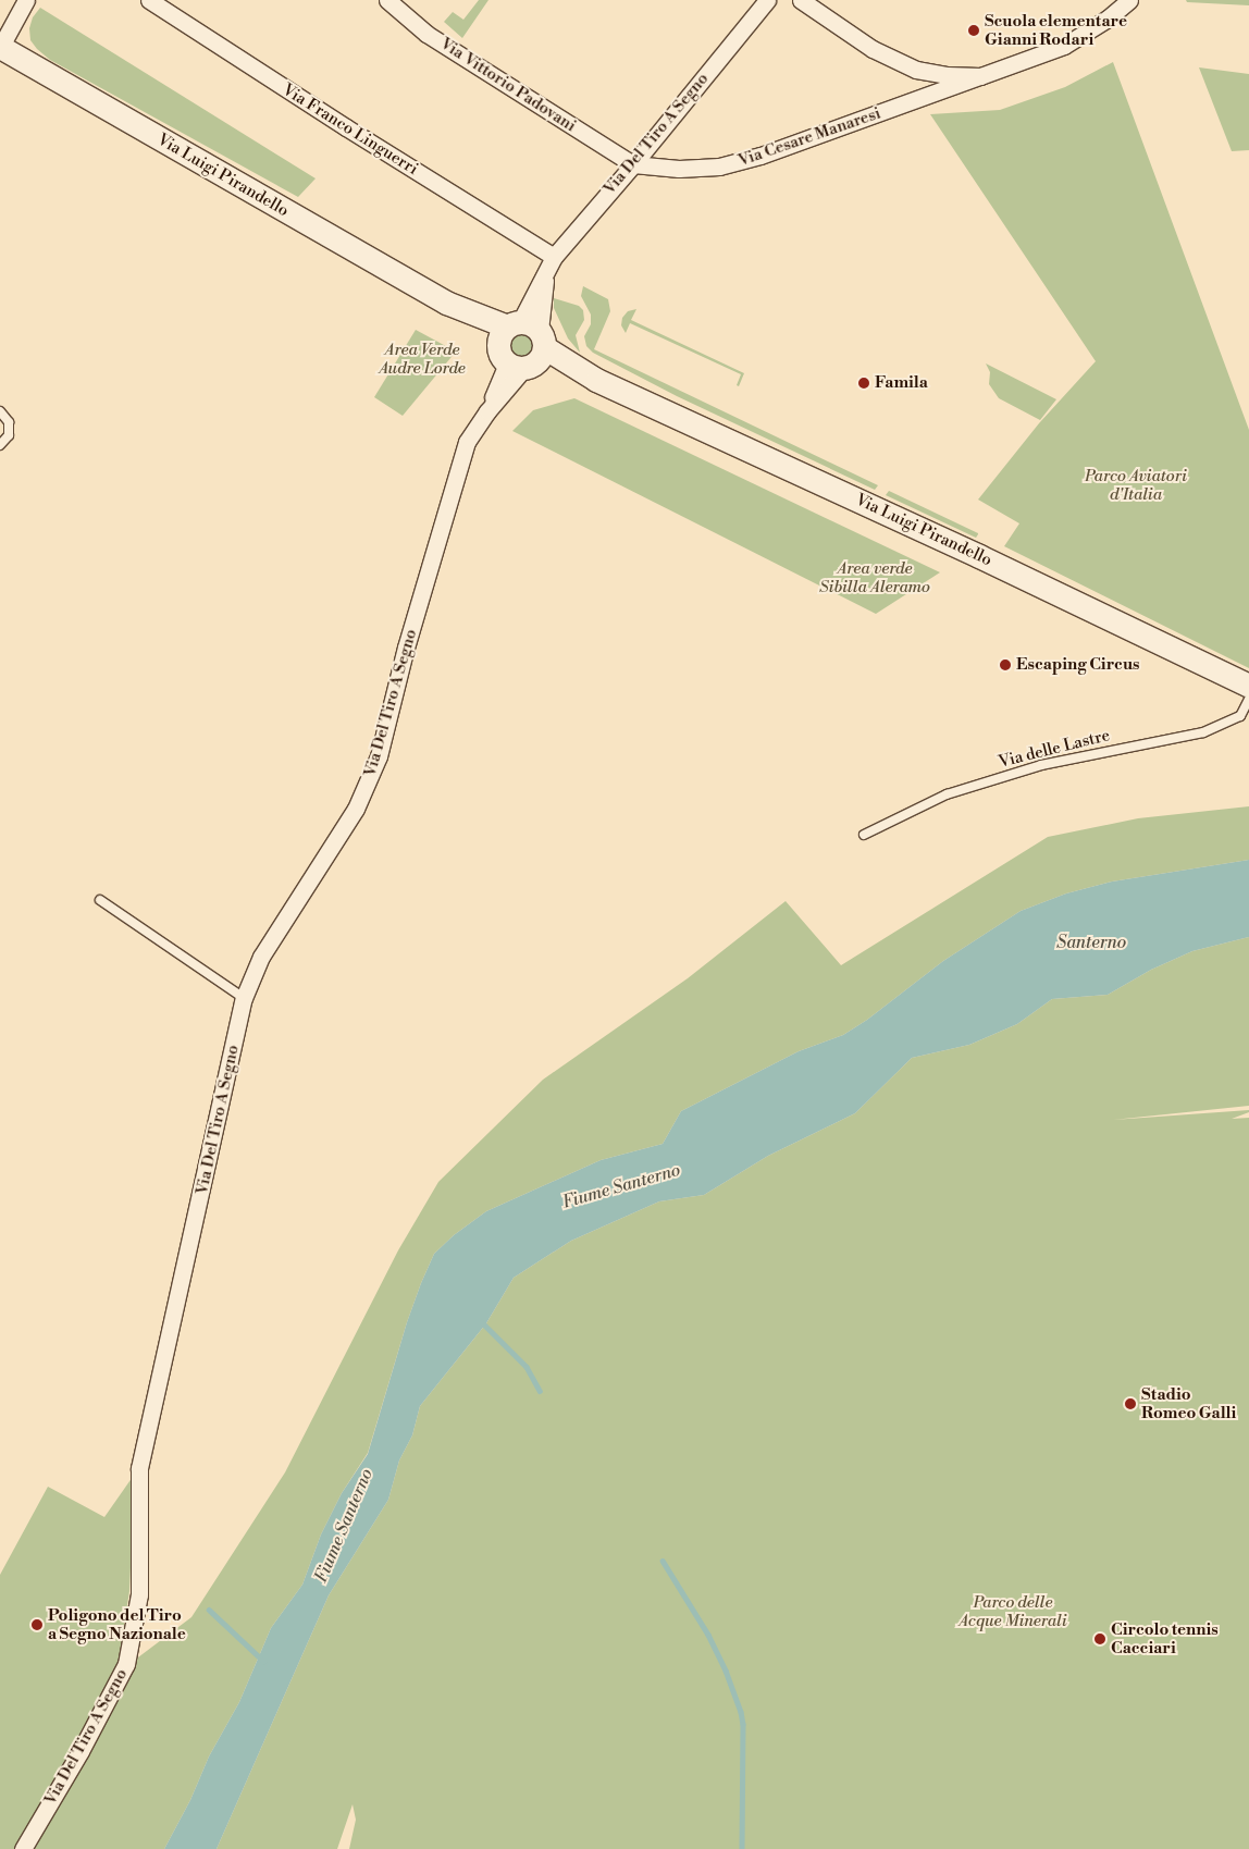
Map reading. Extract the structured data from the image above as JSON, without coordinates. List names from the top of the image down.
{
  "streets": {
    "street": [
      "Via Vittorio Padovani",
      "Via Franco Linguerri",
      "Via Del Tiro A Segno",
      "Via Cesare Manaresi",
      "Via Luigi Pirandello"
    ],
    "lane": ["Via delle Lastre"]
  },
  "crossings": [
    ["Via Vittorio Padovani", "Via Del Tiro A Segno"],
    ["Via Vittorio Padovani", "Via Cesare Manaresi"],
    ["Via Franco Linguerri", "Via Del Tiro A Segno"],
    ["Via Del Tiro A Segno", "Via Cesare Manaresi"],
    ["Via Del Tiro A Segno", "Via Luigi Pirandello"]
  ],
  "water": ["Santerno", "Fiume Santerno"],
  "parks": [
    "Area Verde Audre Lorde",
    "Parco Aviatori d'Italia",
    "Area verde Sibilla Aleramo",
    "Parco delle Acque Minerali"
  ],
  "places": [
    "Scuola elementare Gianni Rodari",
    "Famila",
    "Escaping Circus",
    "Stadio Romeo Galli",
    "Poligono del Tiro a Segno Nazionale",
    "Circolo tennis Cacciari"
  ]
}
